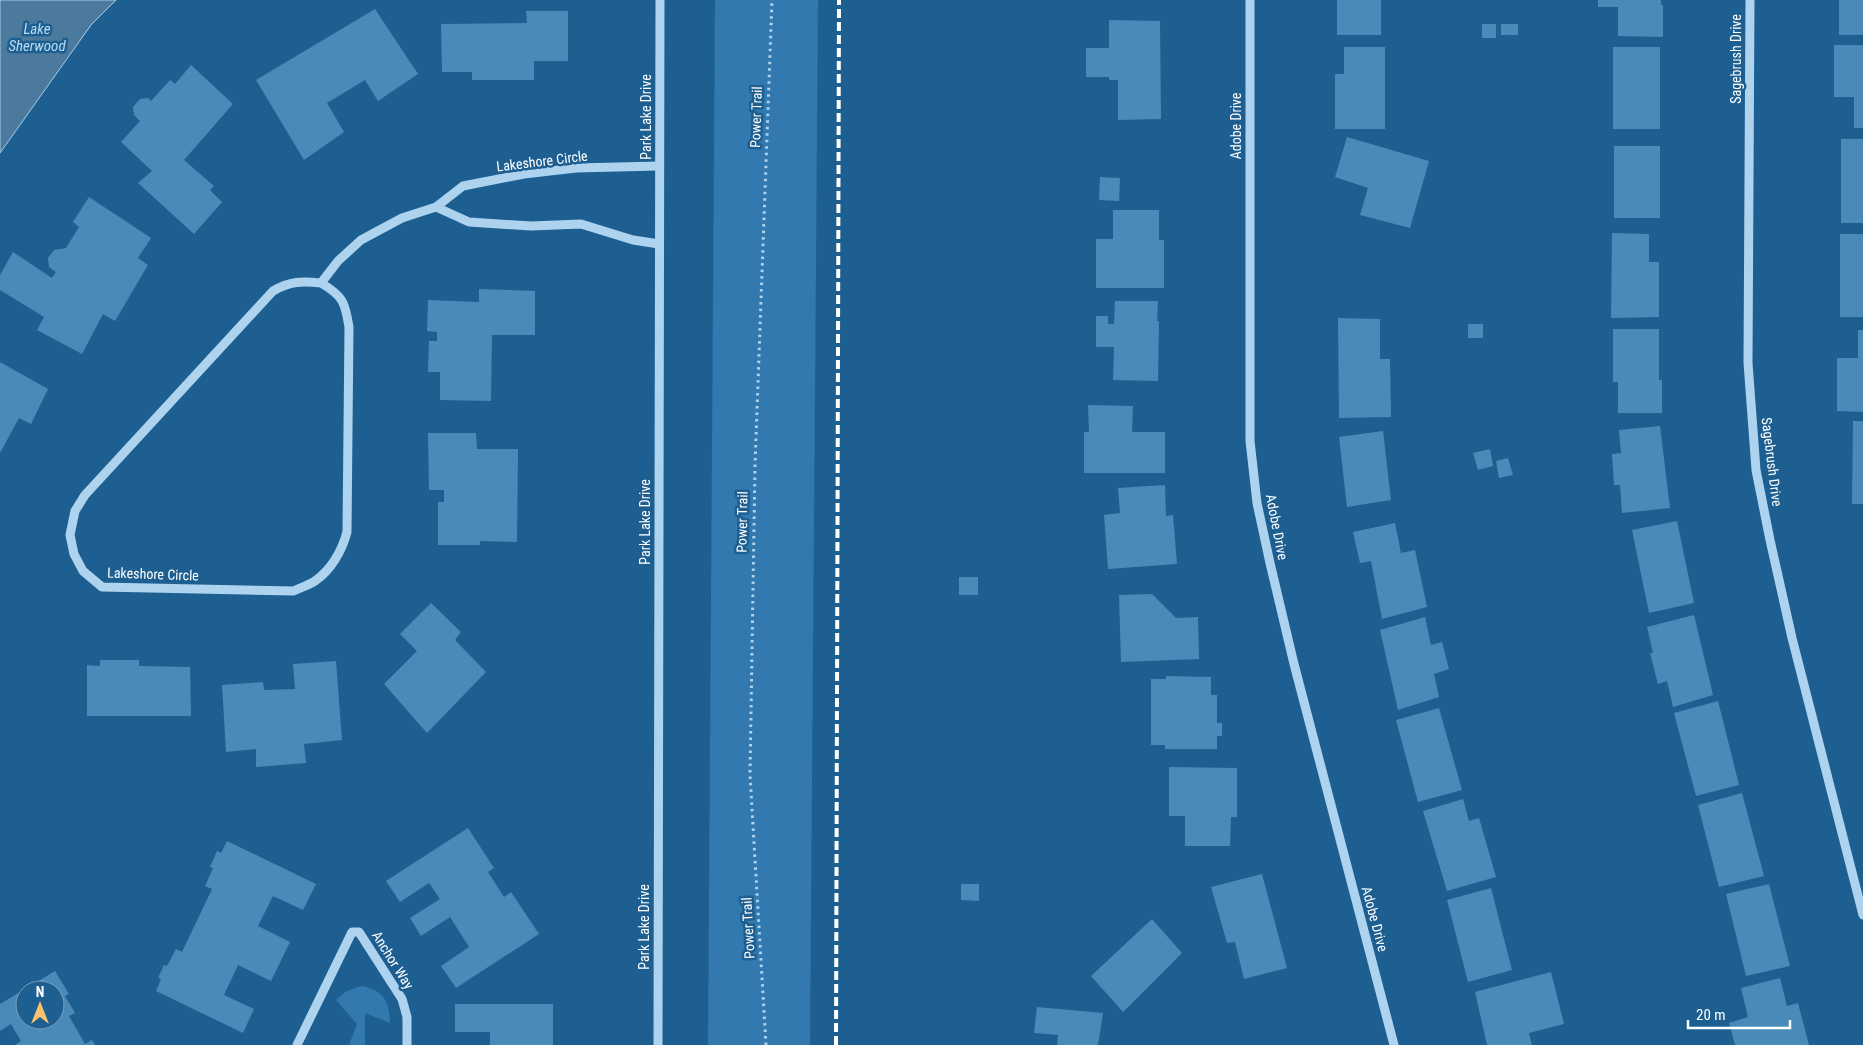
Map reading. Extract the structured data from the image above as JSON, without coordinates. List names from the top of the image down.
{
  "streets": {
    "street": [
      "Sagebrush Drive",
      "Park Lake Drive",
      "Adobe Drive",
      "Lakeshore Circle",
      "Anchor Way"
    ],
    "path": ["Power Trail"]
  },
  "crossings": [
    ["Park Lake Drive", "Lakeshore Circle"]
  ],
  "water": ["Lake Sherwood"],
  "scale_bar": "20 m",
  "north": "top"
}
